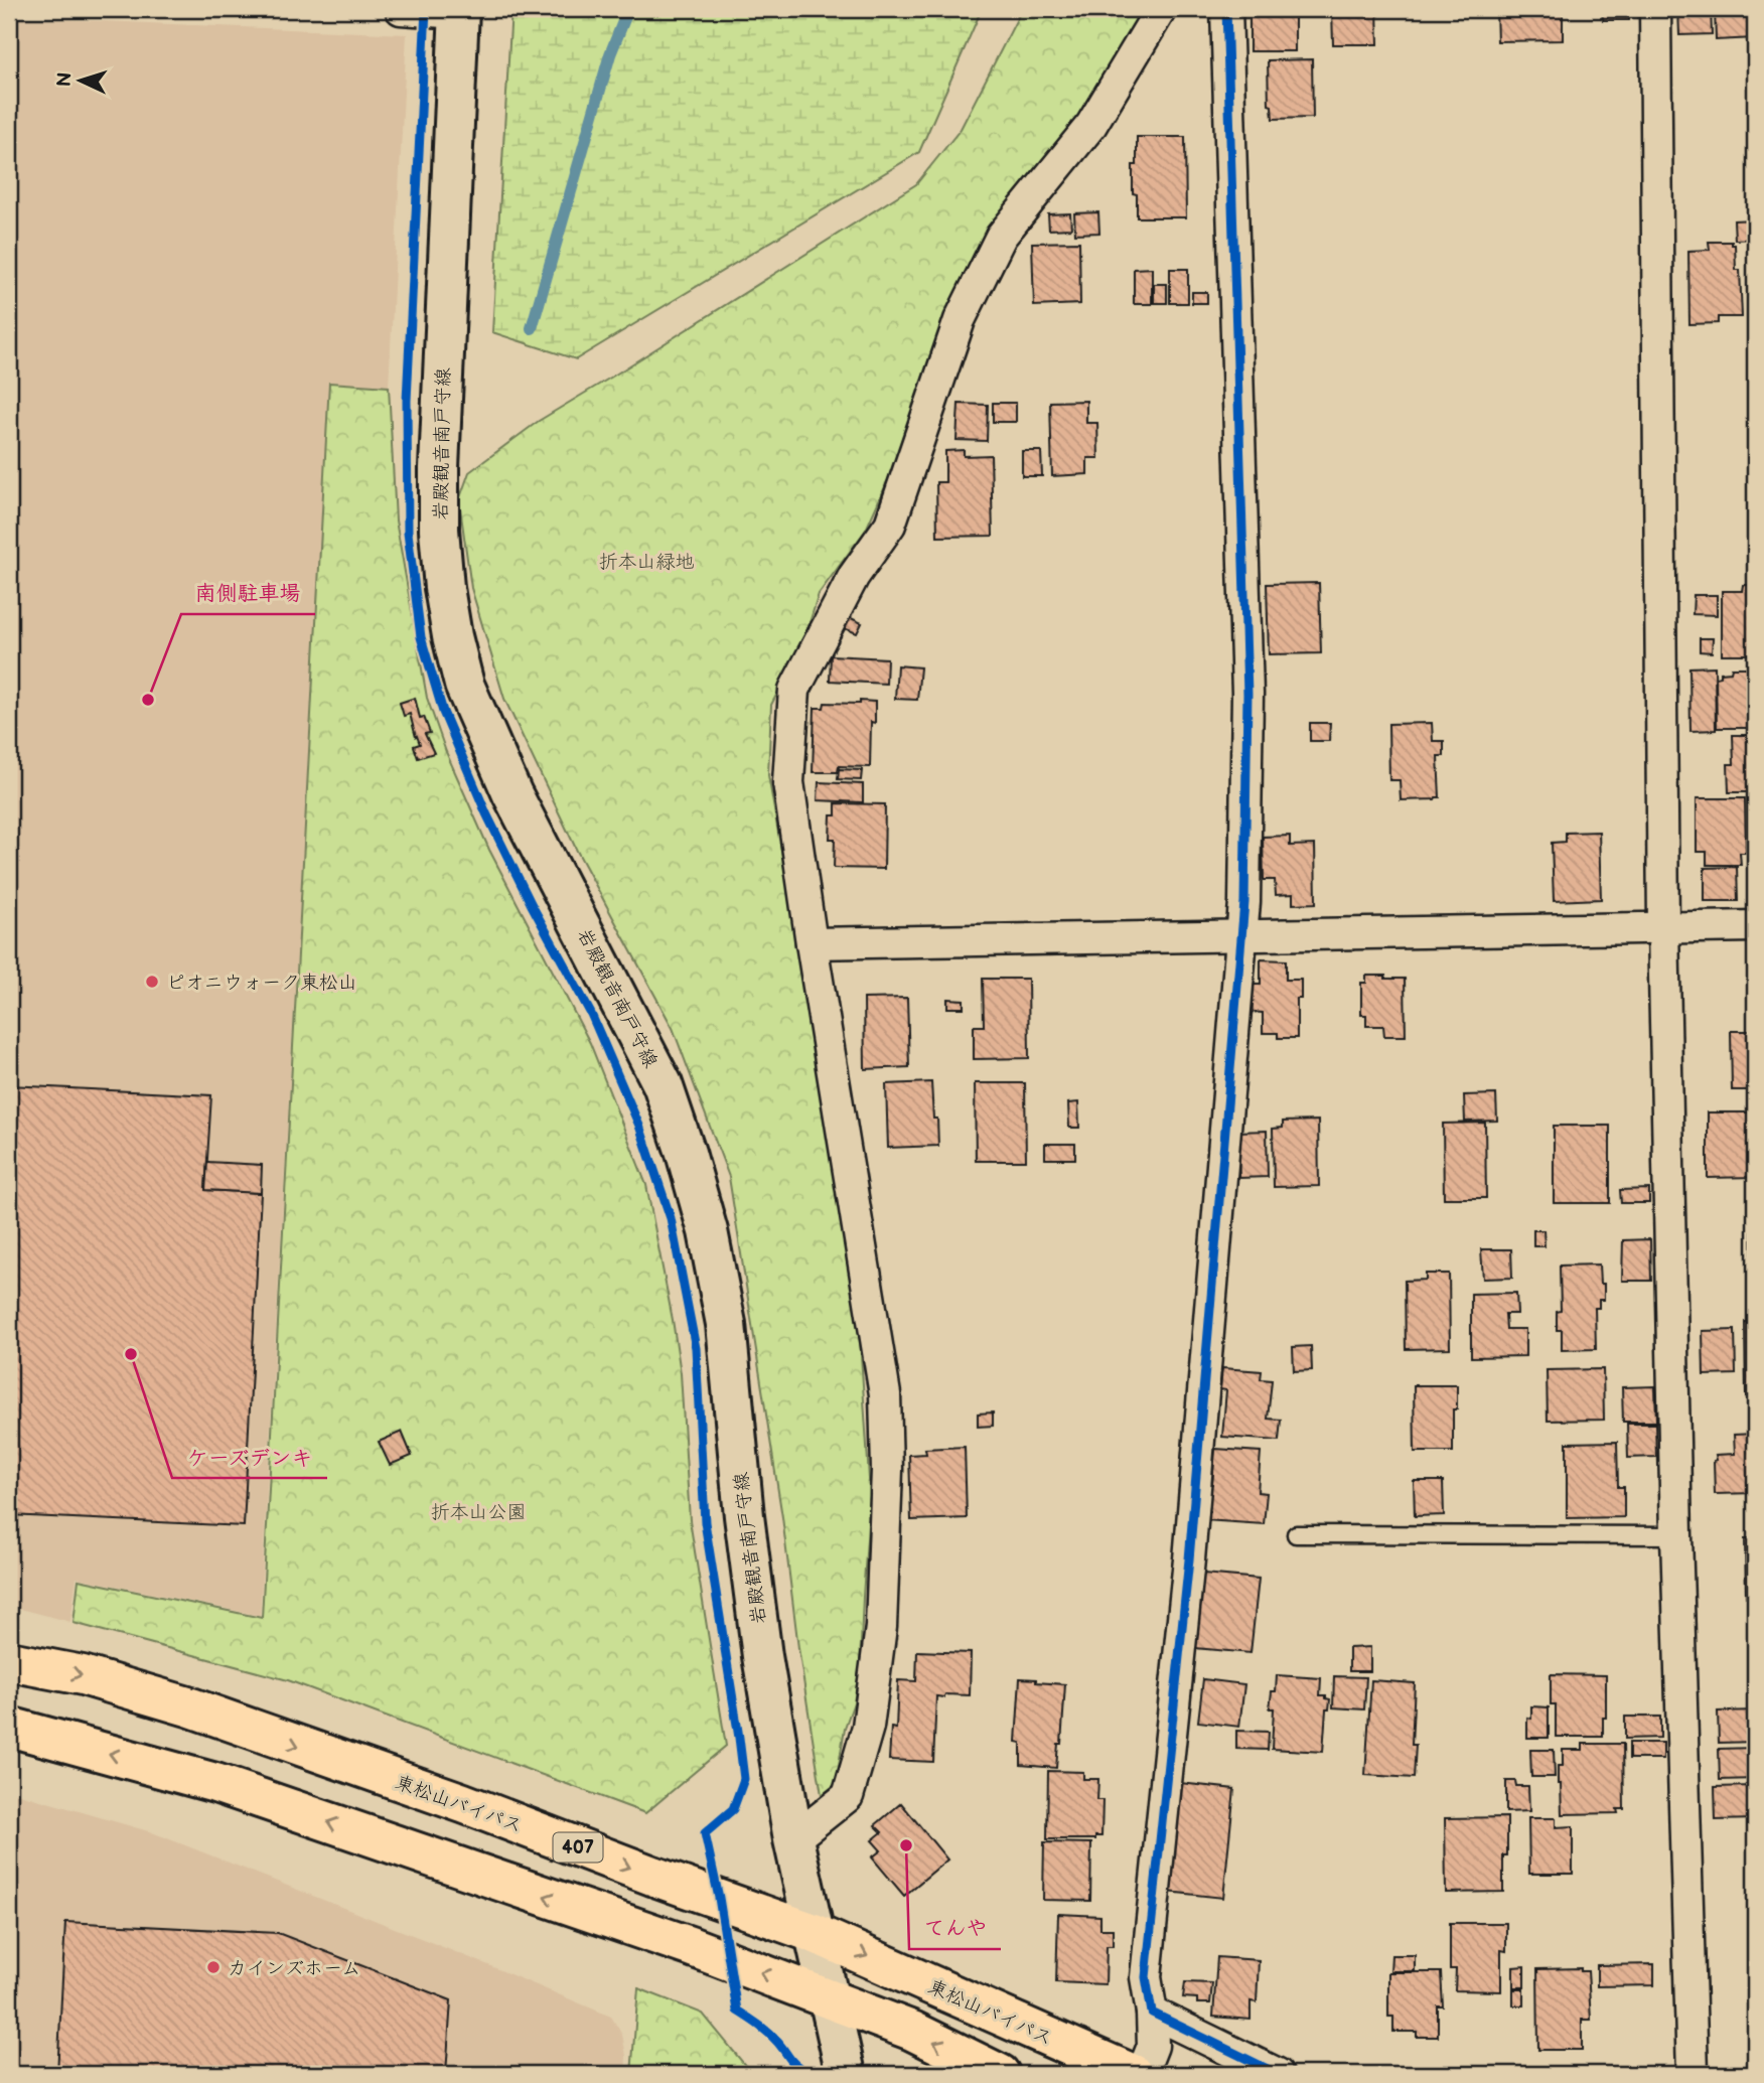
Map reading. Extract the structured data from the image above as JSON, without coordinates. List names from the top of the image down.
{
  "streets": {
    "highway": ["東松山バイパス", "407"],
    "main road": ["岩殿観音南戸守線"]
  },
  "crossings": [
    ["岩殿観音南戸守線", "東松山バイパス"]
  ],
  "parks": ["折本山緑地", "折本山公園"],
  "places": [
    "南側駐車場",
    "ピオニウォーク東松山",
    "ケーズデンキ",
    "てんや",
    "カインズホーム"
  ],
  "north": "left"
}
